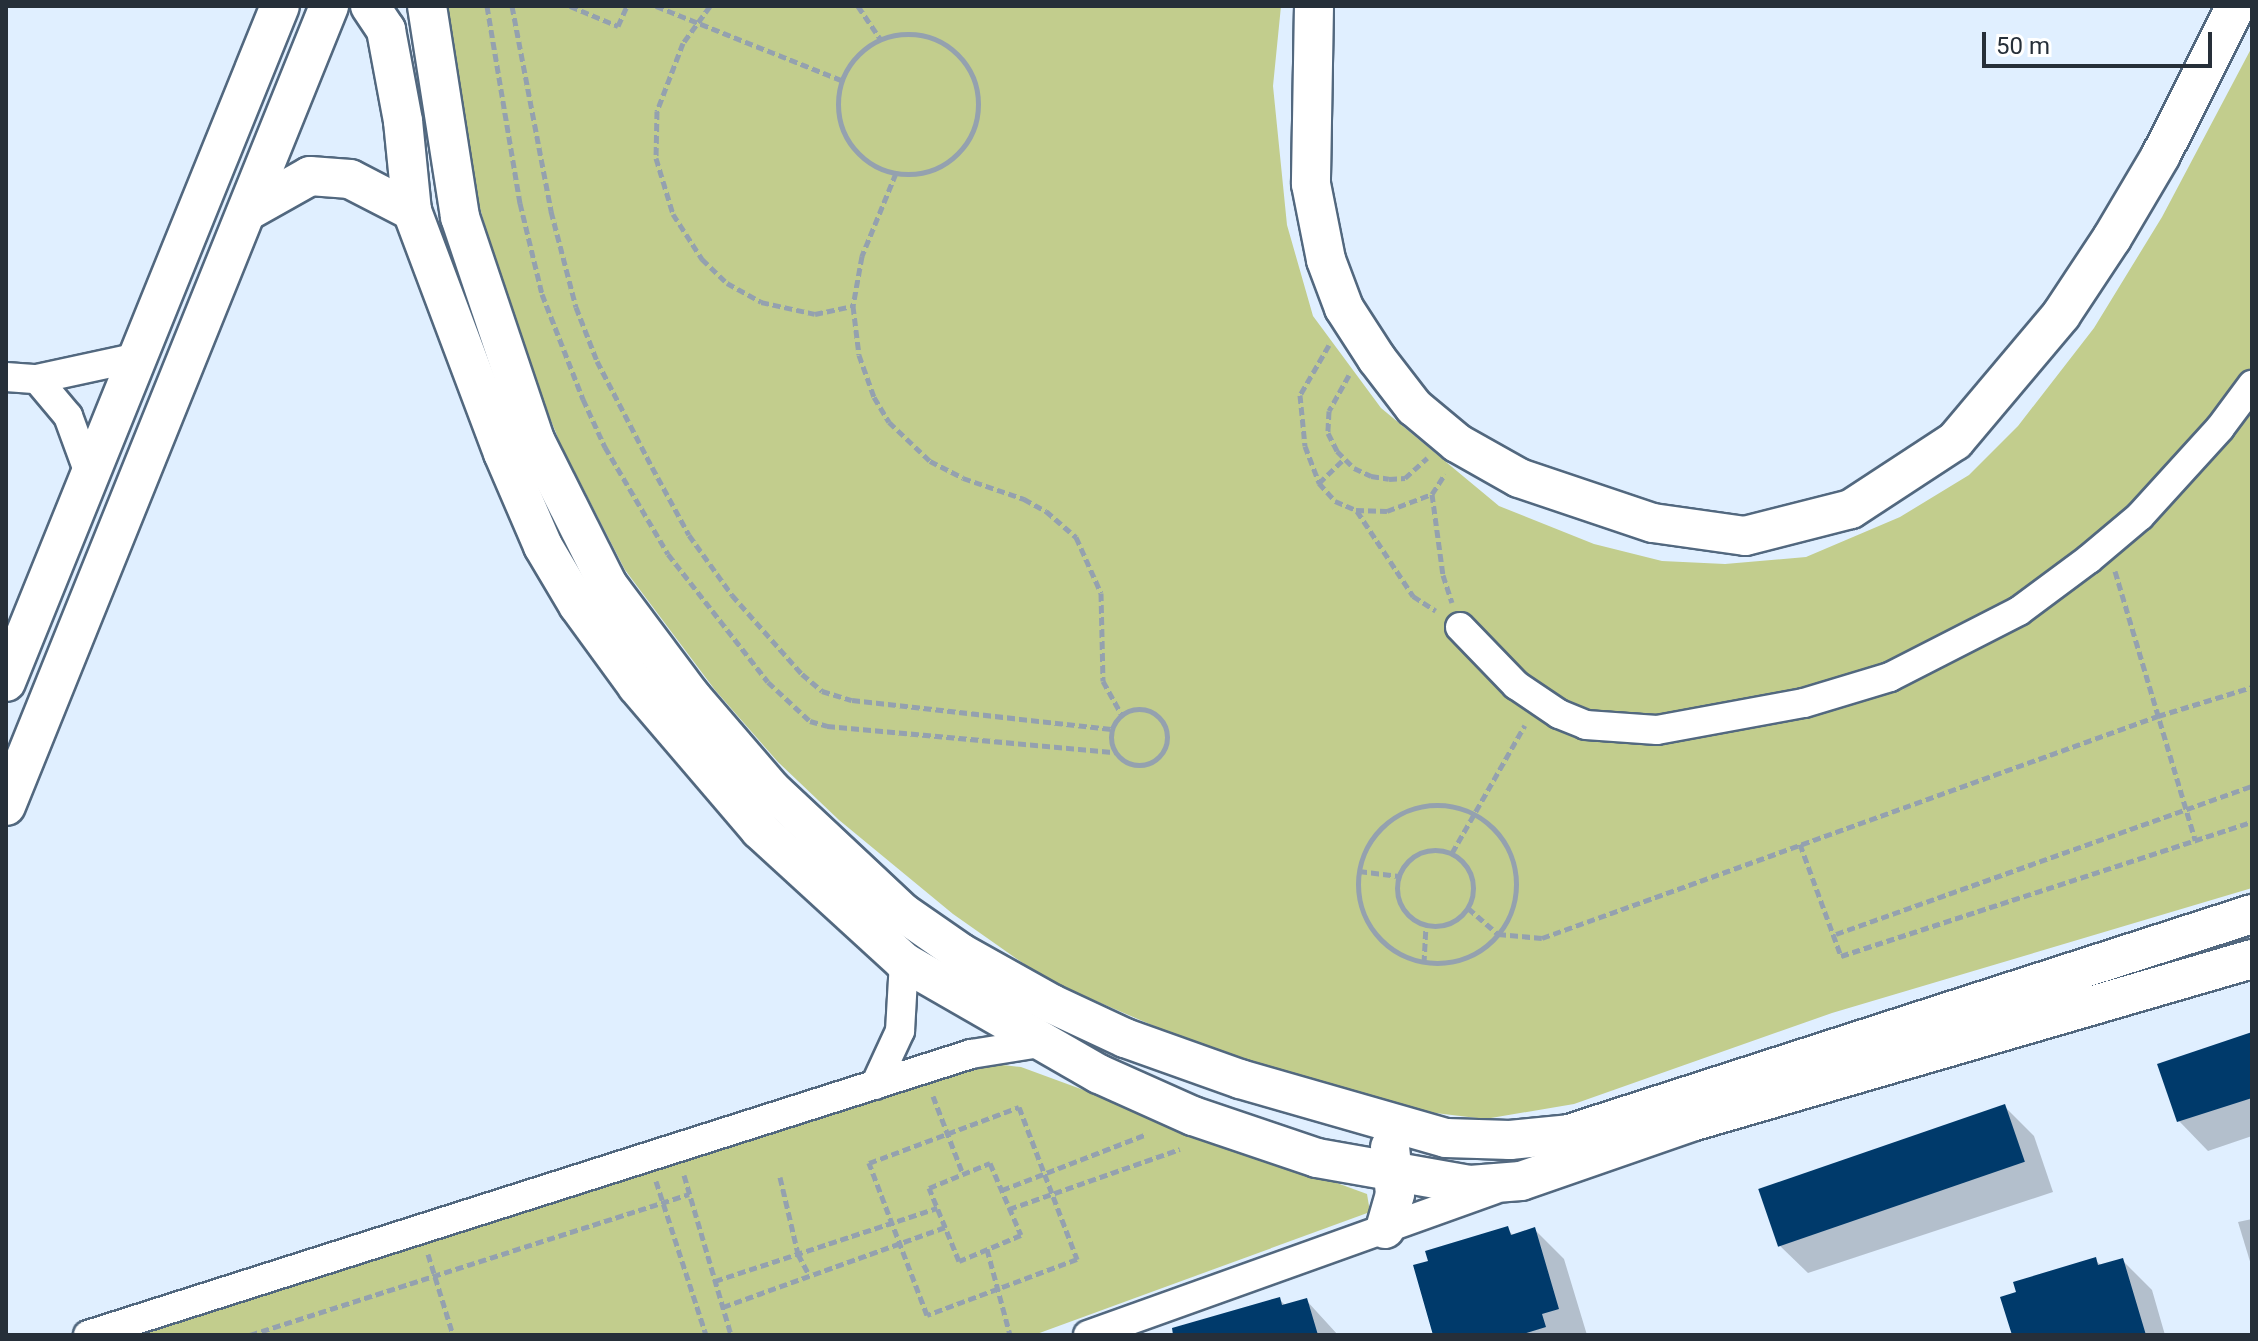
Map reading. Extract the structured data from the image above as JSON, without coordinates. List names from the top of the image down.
{
  "scale_bar": "50 m"
}
